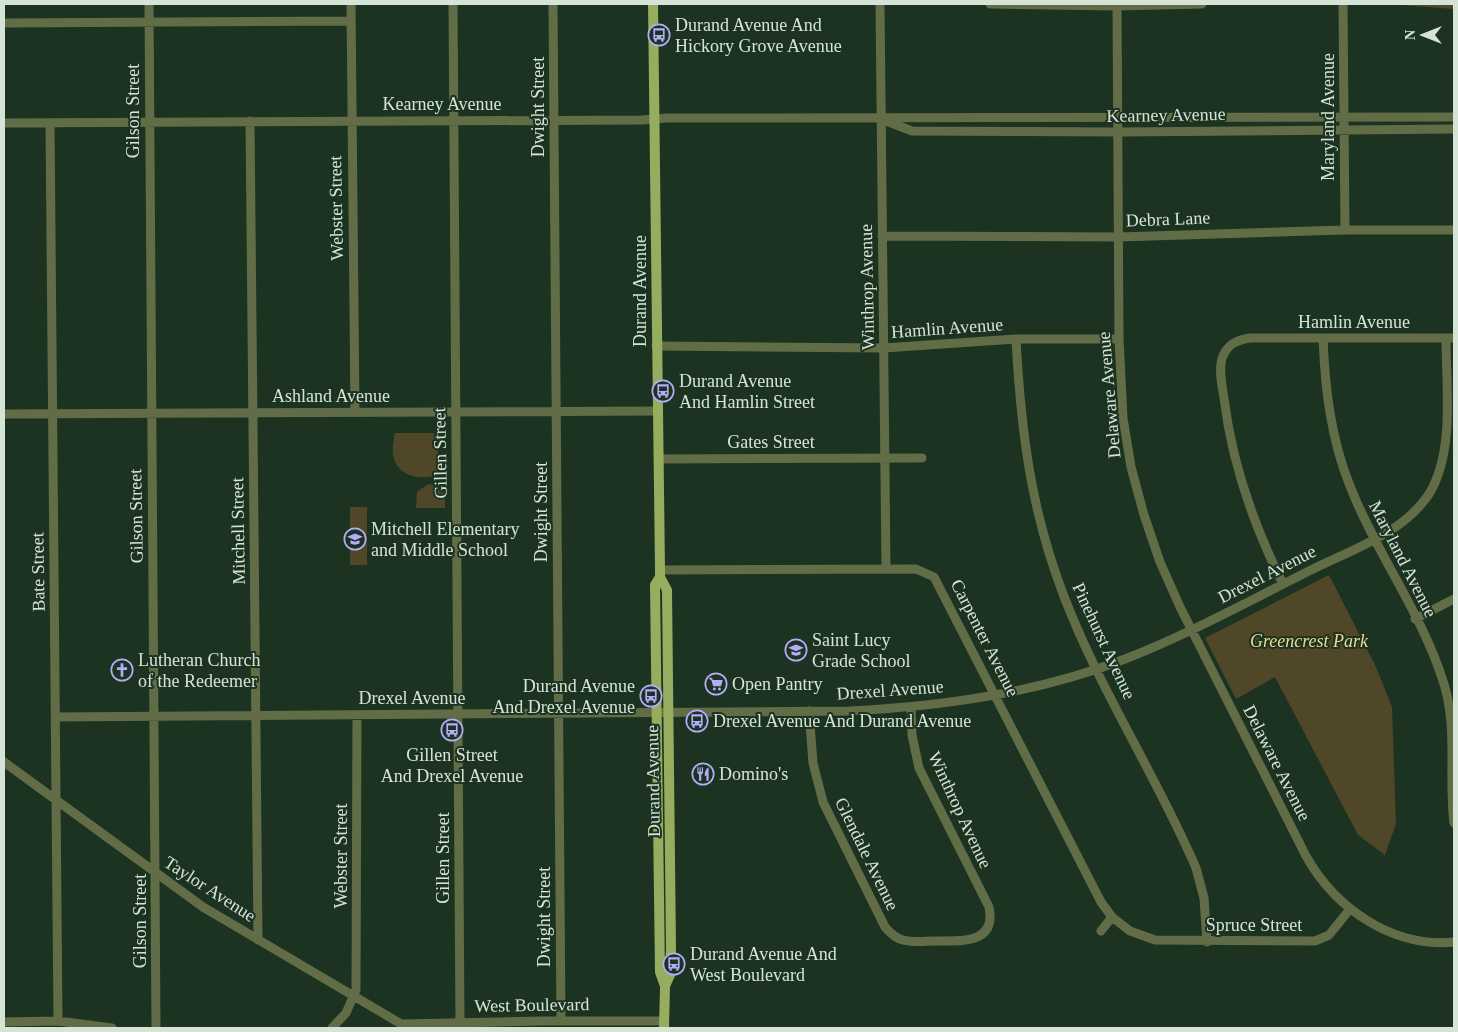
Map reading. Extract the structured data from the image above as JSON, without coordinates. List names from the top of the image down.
{
  "streets": {
    "main road": ["Durand Avenue"],
    "street": [
      "Kearney Avenue",
      "Dwight Street",
      "Gilson Street",
      "Maryland Avenue",
      "Webster Street",
      "Debra Lane",
      "Winthrop Avenue",
      "Hamlin Avenue",
      "Delaware Avenue",
      "Ashland Avenue",
      "Gates Street",
      "Gillen Street",
      "Mitchell Street",
      "Bate Street",
      "Drexel Avenue",
      "Carpenter Avenue",
      "Pinehurst Avenue",
      "Glendale Avenue",
      "Taylor Avenue",
      "Spruce Street",
      "West Boulevard"
    ]
  },
  "crossings": [
    ["Kearney Avenue", "Dwight Street"],
    ["Kearney Avenue", "Gilson Street"],
    ["Kearney Avenue", "Maryland Avenue"],
    ["Kearney Avenue", "Webster Street"],
    ["Kearney Avenue", "Winthrop Avenue"],
    ["Kearney Avenue", "Durand Avenue"],
    ["Kearney Avenue", "Delaware Avenue"],
    ["Kearney Avenue", "Gillen Street"],
    ["Kearney Avenue", "Mitchell Street"],
    ["Kearney Avenue", "Bate Street"],
    ["Dwight Street", "Ashland Avenue"],
    ["Dwight Street", "Drexel Avenue"],
    ["Dwight Street", "West Boulevard"],
    ["Gilson Street", "Ashland Avenue"],
    ["Gilson Street", "Drexel Avenue"],
    ["Gilson Street", "Taylor Avenue"],
    ["Maryland Avenue", "Debra Lane"],
    ["Maryland Avenue", "Hamlin Avenue"],
    ["Maryland Avenue", "Drexel Avenue"],
    ["Webster Street", "Ashland Avenue"],
    ["Webster Street", "Drexel Avenue"],
    ["Webster Street", "Taylor Avenue"],
    ["Debra Lane", "Winthrop Avenue"],
    ["Debra Lane", "Delaware Avenue"],
    ["Winthrop Avenue", "Hamlin Avenue"],
    ["Winthrop Avenue", "Gates Street"],
    ["Winthrop Avenue", "Drexel Avenue"],
    ["Winthrop Avenue", "Carpenter Avenue"],
    ["Winthrop Avenue", "Glendale Avenue"],
    ["Durand Avenue", "Hamlin Avenue"],
    ["Durand Avenue", "Ashland Avenue"],
    ["Durand Avenue", "Gates Street"],
    ["Durand Avenue", "Drexel Avenue"],
    ["Durand Avenue", "Carpenter Avenue"],
    ["Durand Avenue", "West Boulevard"],
    ["Hamlin Avenue", "Delaware Avenue"],
    ["Hamlin Avenue", "Drexel Avenue"],
    ["Hamlin Avenue", "Pinehurst Avenue"],
    ["Delaware Avenue", "Drexel Avenue"],
    ["Delaware Avenue", "Spruce Street"],
    ["Ashland Avenue", "Gillen Street"],
    ["Ashland Avenue", "Mitchell Street"],
    ["Ashland Avenue", "Bate Street"],
    ["Gillen Street", "Drexel Avenue"],
    ["Gillen Street", "West Boulevard"],
    ["Mitchell Street", "Drexel Avenue"],
    ["Mitchell Street", "Taylor Avenue"],
    ["Bate Street", "Drexel Avenue"],
    ["Bate Street", "Taylor Avenue"],
    ["Drexel Avenue", "Carpenter Avenue"],
    ["Drexel Avenue", "Pinehurst Avenue"],
    ["Drexel Avenue", "Glendale Avenue"],
    ["Carpenter Avenue", "Spruce Street"],
    ["Pinehurst Avenue", "Spruce Street"],
    ["Taylor Avenue", "West Boulevard"]
  ],
  "parks": ["Greencrest Park"],
  "places": {
    "bus stop": [
      "Durand Avenue And Hickory Grove Avenue",
      "Durand Avenue And Hamlin Street",
      "Durand Avenue And Drexel Avenue",
      "Drexel Avenue And Durand Avenue",
      "Gillen Street And Drexel Avenue",
      "Durand Avenue And West Boulevard"
    ],
    "school or university": ["Mitchell Elementary and Middle School", "Saint Lucy Grade School"],
    "church": ["Lutheran Church of the Redeemer"],
    "supermarket": ["Open Pantry"],
    "restaurant": ["Domino's"]
  },
  "north": "left"
}
